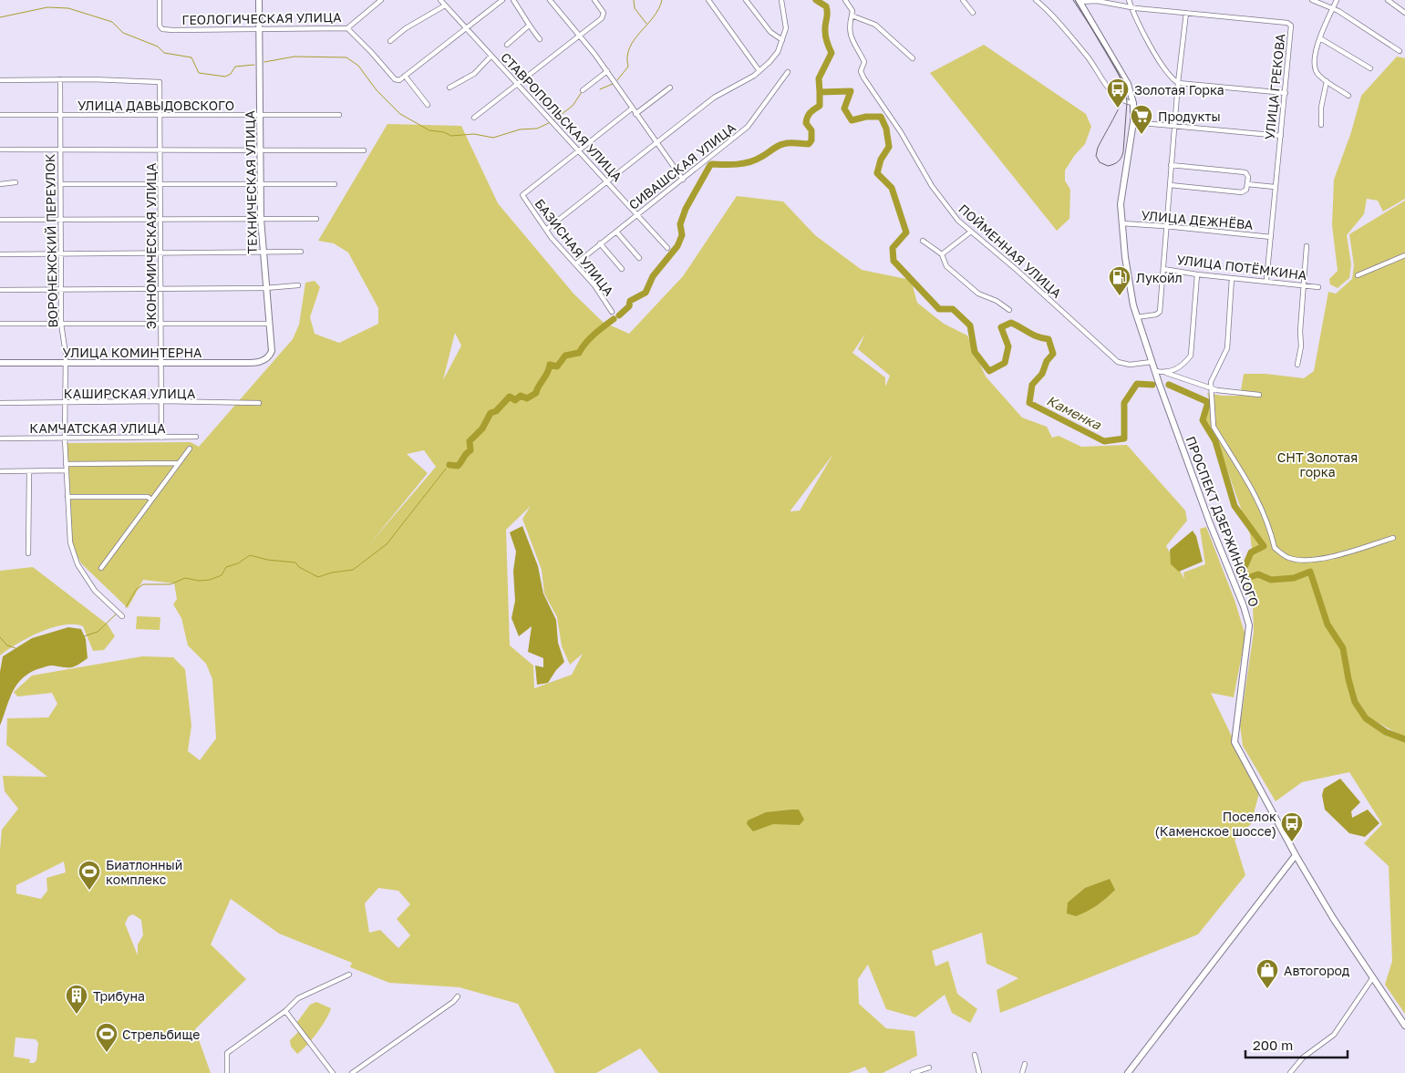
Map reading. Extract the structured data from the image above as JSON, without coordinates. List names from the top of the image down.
{
  "streets": {
    "street": [
      "ГЕОЛОГИЧЕСКАЯ УЛИЦА",
      "УЛИЦА ГРЕКОВА",
      "УЛИЦА ДАВЫДОВСКОГО",
      "СТАВРОПОЛЬСКАЯ УЛИЦА",
      "СИВАШСКАЯ УЛИЦА",
      "ТЕХНИЧЕСКАЯ УЛИЦА",
      "УЛИЦА ДЕЖНЁВА",
      "ВОРОНЕЖСКИЙ ПЕРЕУЛОК",
      "ЭКОНОМИЧЕСКАЯ УЛИЦА",
      "БАЗИСНАЯ УЛИЦА",
      "ПОЙМЕННАЯ УЛИЦА",
      "УЛИЦА ПОТЁМКИНА",
      "УЛИЦА КОМИНТЕРНА",
      "КАШИРСКАЯ УЛИЦА",
      "КАМЧАТСКАЯ УЛИЦА",
      "ПРОСПЕКТ ДЗЕРЖИНСКОГО"
    ]
  },
  "crossings": [
    ["ГЕОЛОГИЧЕСКАЯ УЛИЦА", "ТЕХНИЧЕСКАЯ УЛИЦА"],
    ["УЛИЦА ГРЕКОВА", "УЛИЦА ДЕЖНЁВА"],
    ["УЛИЦА ГРЕКОВА", "УЛИЦА ПОТЁМКИНА"],
    ["УЛИЦА ГРЕКОВА", "ПРОСПЕКТ ДЗЕРЖИНСКОГО"],
    ["УЛИЦА ДАВЫДОВСКОГО", "ТЕХНИЧЕСКАЯ УЛИЦА"],
    ["УЛИЦА ДАВЫДОВСКОГО", "ВОРОНЕЖСКИЙ ПЕРЕУЛОК"],
    ["УЛИЦА ДАВЫДОВСКОГО", "ЭКОНОМИЧЕСКАЯ УЛИЦА"],
    ["СТАВРОПОЛЬСКАЯ УЛИЦА", "СИВАШСКАЯ УЛИЦА"],
    ["СТАВРОПОЛЬСКАЯ УЛИЦА", "БАЗИСНАЯ УЛИЦА"],
    ["СИВАШСКАЯ УЛИЦА", "БАЗИСНАЯ УЛИЦА"],
    ["ТЕХНИЧЕСКАЯ УЛИЦА", "УЛИЦА КОМИНТЕРНА"],
    ["УЛИЦА ДЕЖНЁВА", "ПРОСПЕКТ ДЗЕРЖИНСКОГО"],
    ["ВОРОНЕЖСКИЙ ПЕРЕУЛОК", "ЭКОНОМИЧЕСКАЯ УЛИЦА"],
    ["ВОРОНЕЖСКИЙ ПЕРЕУЛОК", "УЛИЦА КОМИНТЕРНА"],
    ["ВОРОНЕЖСКИЙ ПЕРЕУЛОК", "КАШИРСКАЯ УЛИЦА"],
    ["ВОРОНЕЖСКИЙ ПЕРЕУЛОК", "КАМЧАТСКАЯ УЛИЦА"],
    ["ЭКОНОМИЧЕСКАЯ УЛИЦА", "УЛИЦА КОМИНТЕРНА"],
    ["ЭКОНОМИЧЕСКАЯ УЛИЦА", "КАШИРСКАЯ УЛИЦА"],
    ["ЭКОНОМИЧЕСКАЯ УЛИЦА", "КАМЧАТСКАЯ УЛИЦА"],
    ["ПОЙМЕННАЯ УЛИЦА", "ПРОСПЕКТ ДЗЕРЖИНСКОГО"]
  ],
  "water": ["Каменка"],
  "parks": ["СНТ Золотая горка"],
  "places": {
    "bus stop": ["Золотая Горка", "Поселок (Каменское шоссе)"],
    "supermarket": ["Продукты"],
    "fuel station": ["Лукойл"],
    "sports": ["Биатлонный комплекс", "Стрельбище"],
    "shop": ["Автогород"],
    "building": ["Трибуна"]
  },
  "scale_bar": "200 m"
}
